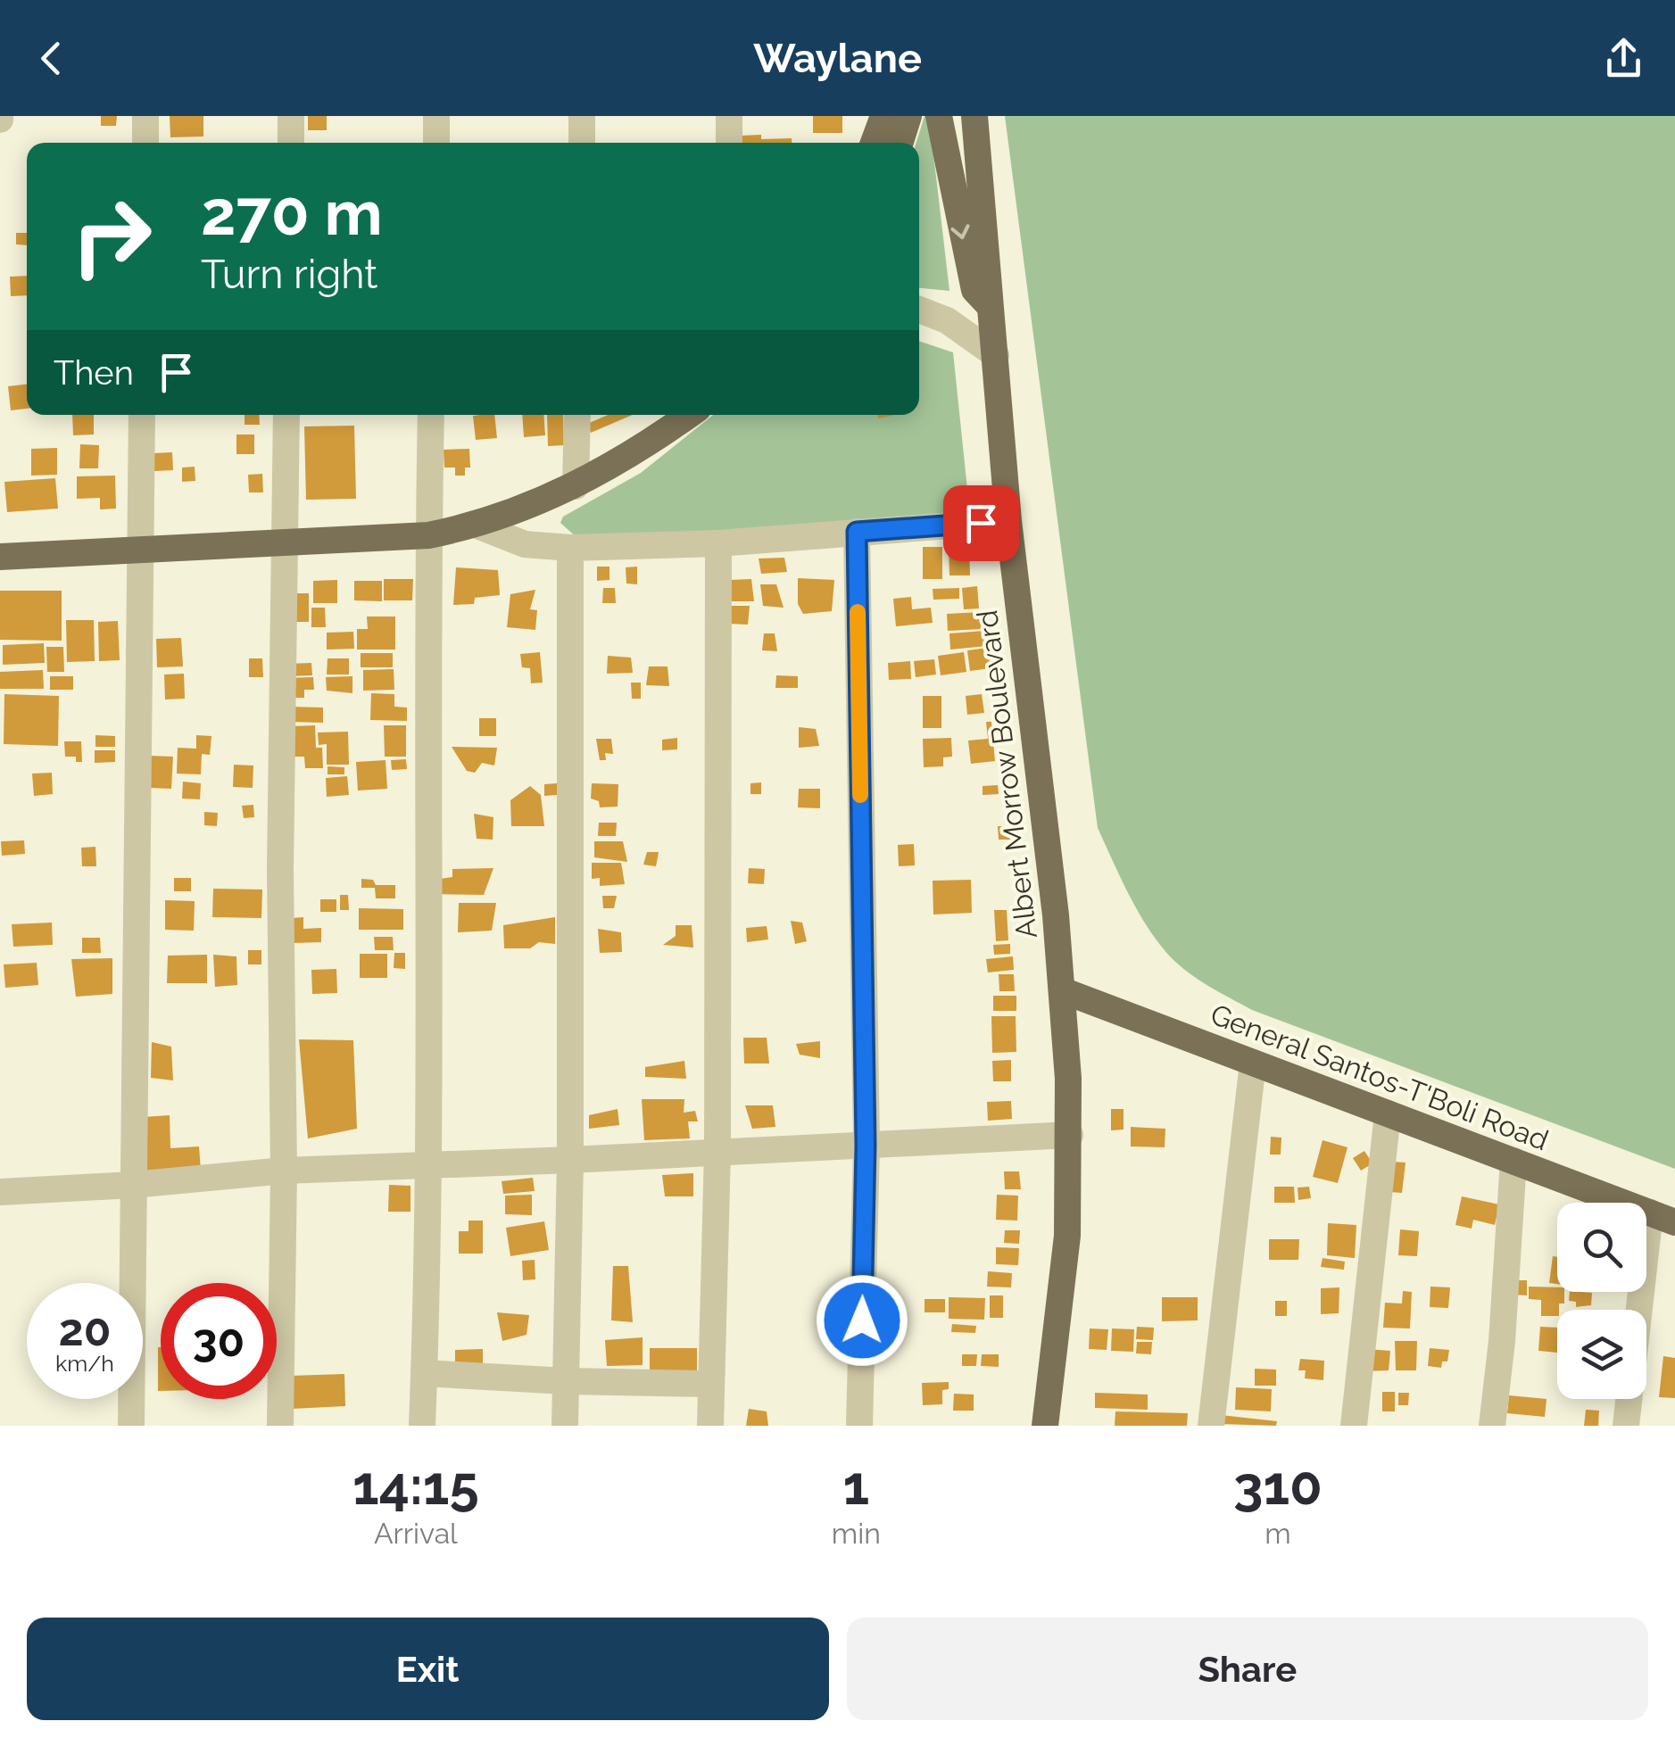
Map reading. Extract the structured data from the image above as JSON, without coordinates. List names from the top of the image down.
{
  "streets": {
    "main road": ["Albert Morrow Boulevard", "General Santos-T'Boli Road"]
  },
  "crossings": [
    ["Albert Morrow Boulevard", "General Santos-T'Boli Road"]
  ],
  "page": {
    "header": "Waylane",
    "turn": ["270 m", "Turn right"],
    "then": "Then",
    "speed": "20 km/h",
    "limit": "30",
    "eta": [
      "14:15",
      "Arrival",
      "1",
      "min",
      "310",
      "m"
    ],
    "buttons": ["Exit", "Share"]
  }
}
